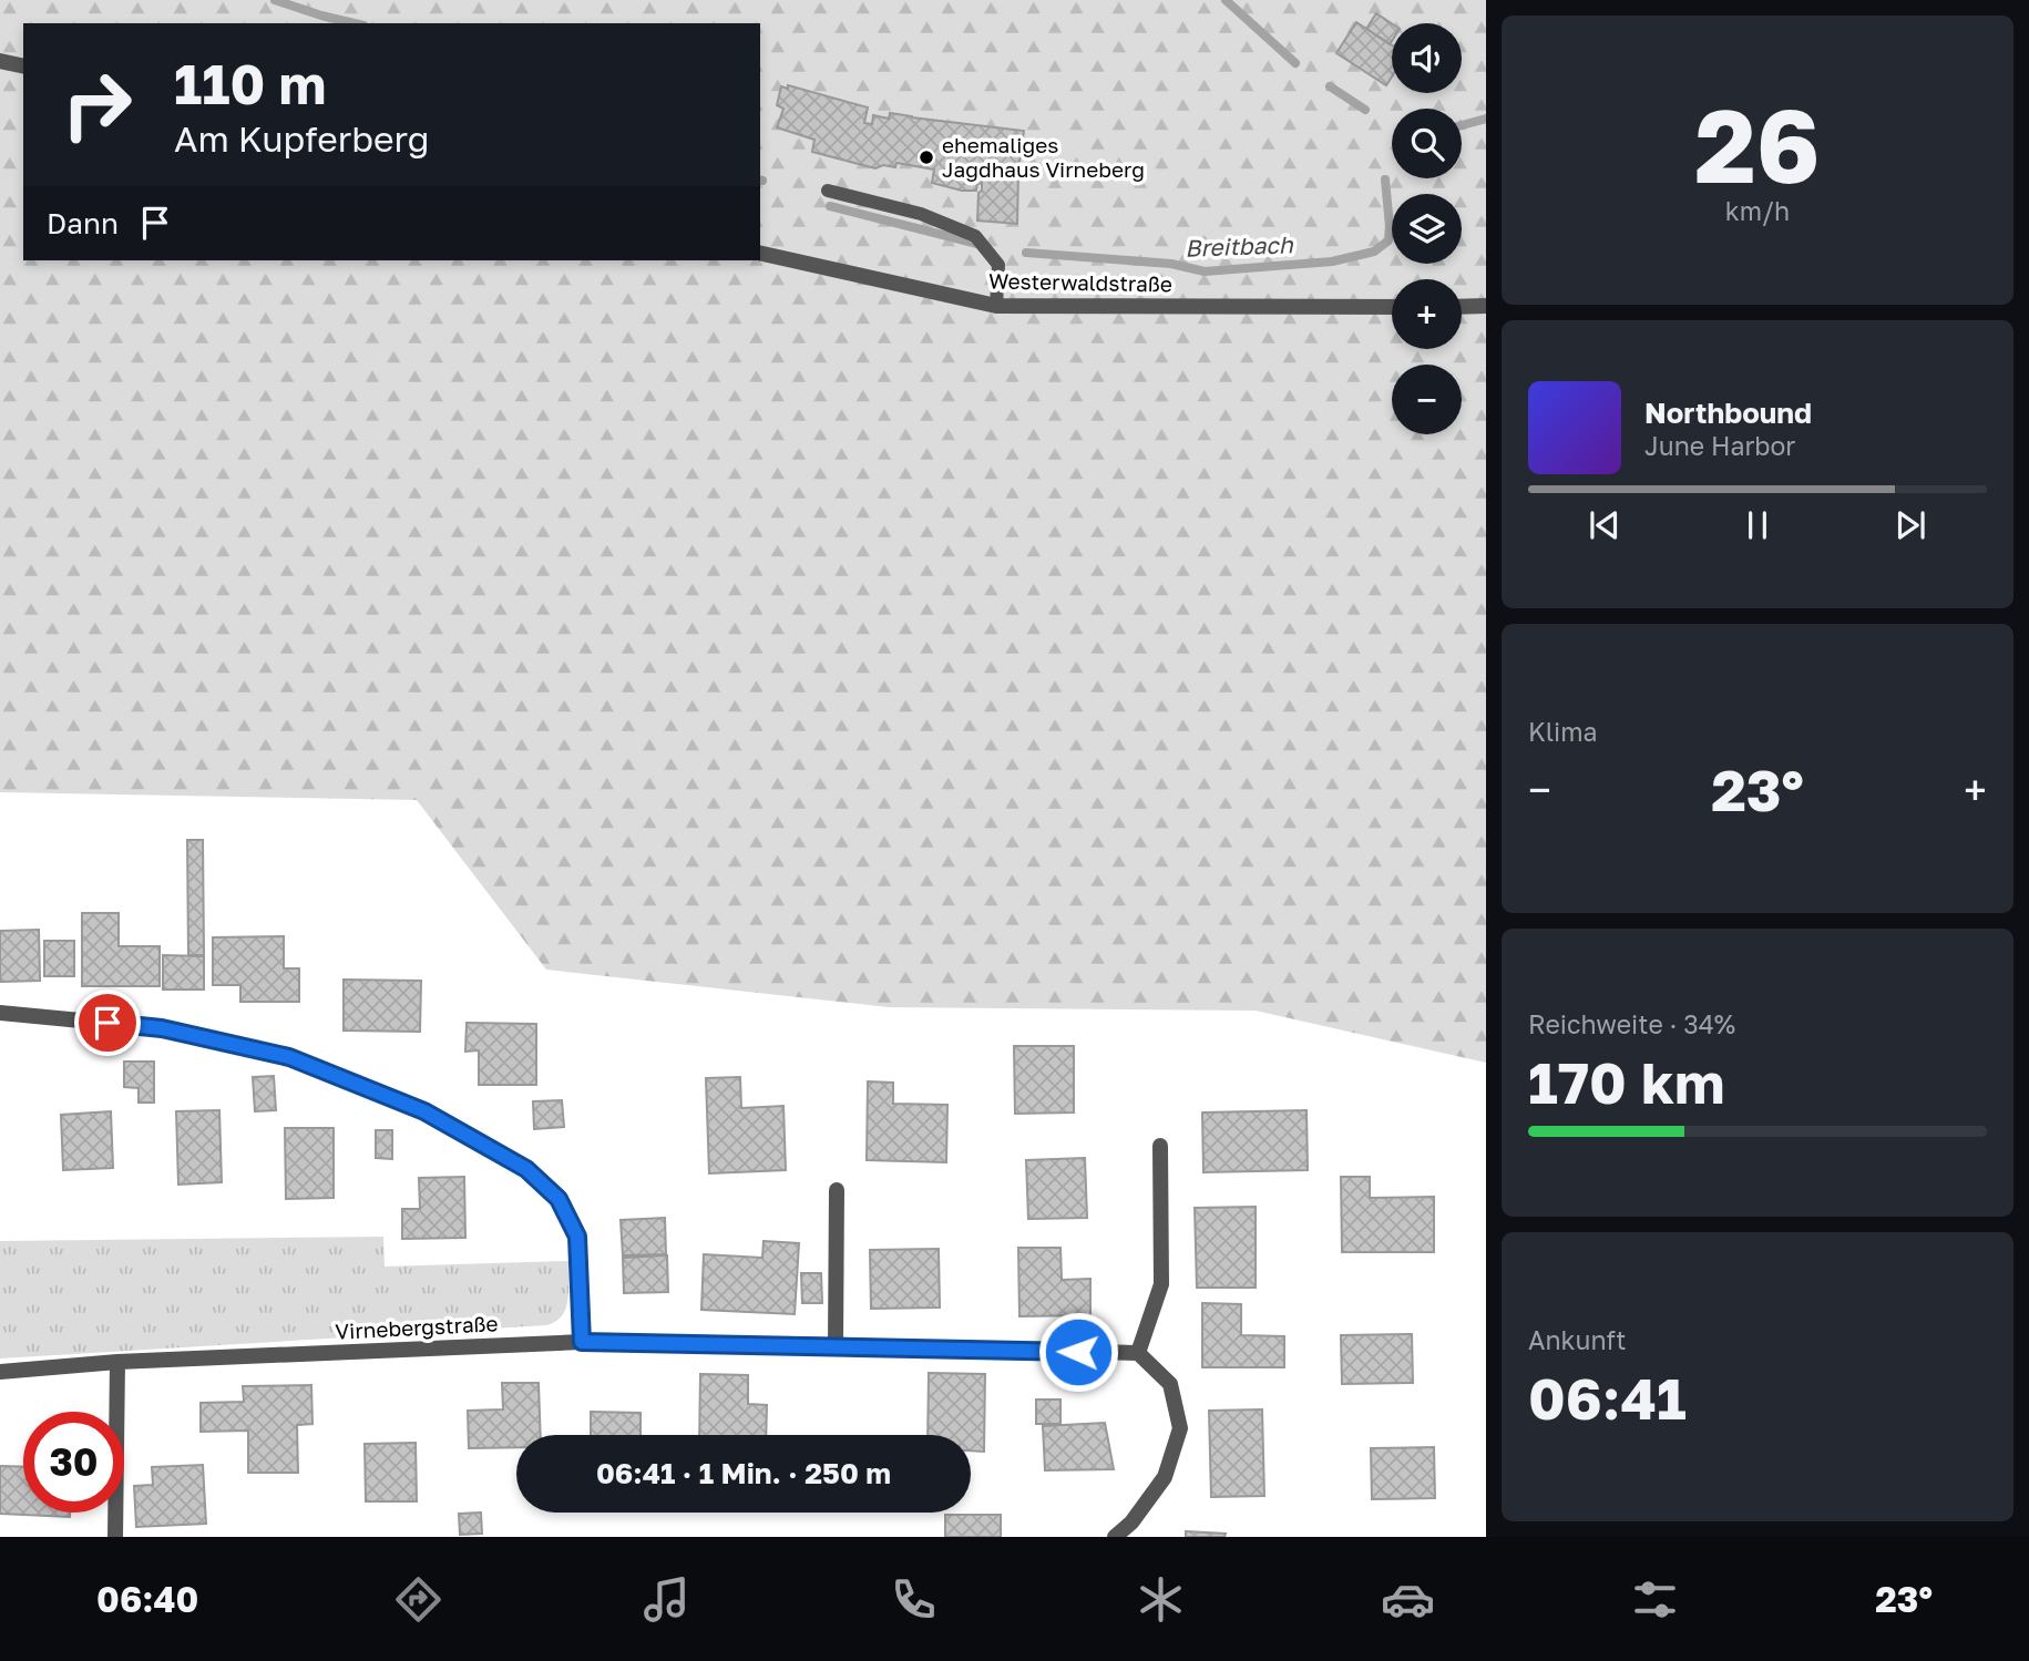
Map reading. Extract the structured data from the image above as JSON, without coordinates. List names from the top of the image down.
{
  "streets": {
    "street": ["Westerwaldstraße", "Virnebergstraße"]
  },
  "water": ["Breitbach"],
  "places": ["ehemaliges Jagdhaus Virneberg"],
  "page": {
    "tile": [
      ["26", "km/h"],
      "Klima",
      ["Reichweite · 34%", "170 km"],
      ["Ankunft", "06:41"]
    ],
    "map_buttons": ["+", "−"],
    "turn": ["110 m", "Am Kupferberg"],
    "then": "Dann",
    "song": ["Northbound", "June Harbor"],
    "heat": ["−", "23°", "+"],
    "limit": "30",
    "trip": "06:41 · 1 Min. · 250 m",
    "tabs": ["06:40", "23°"]
  }
}
